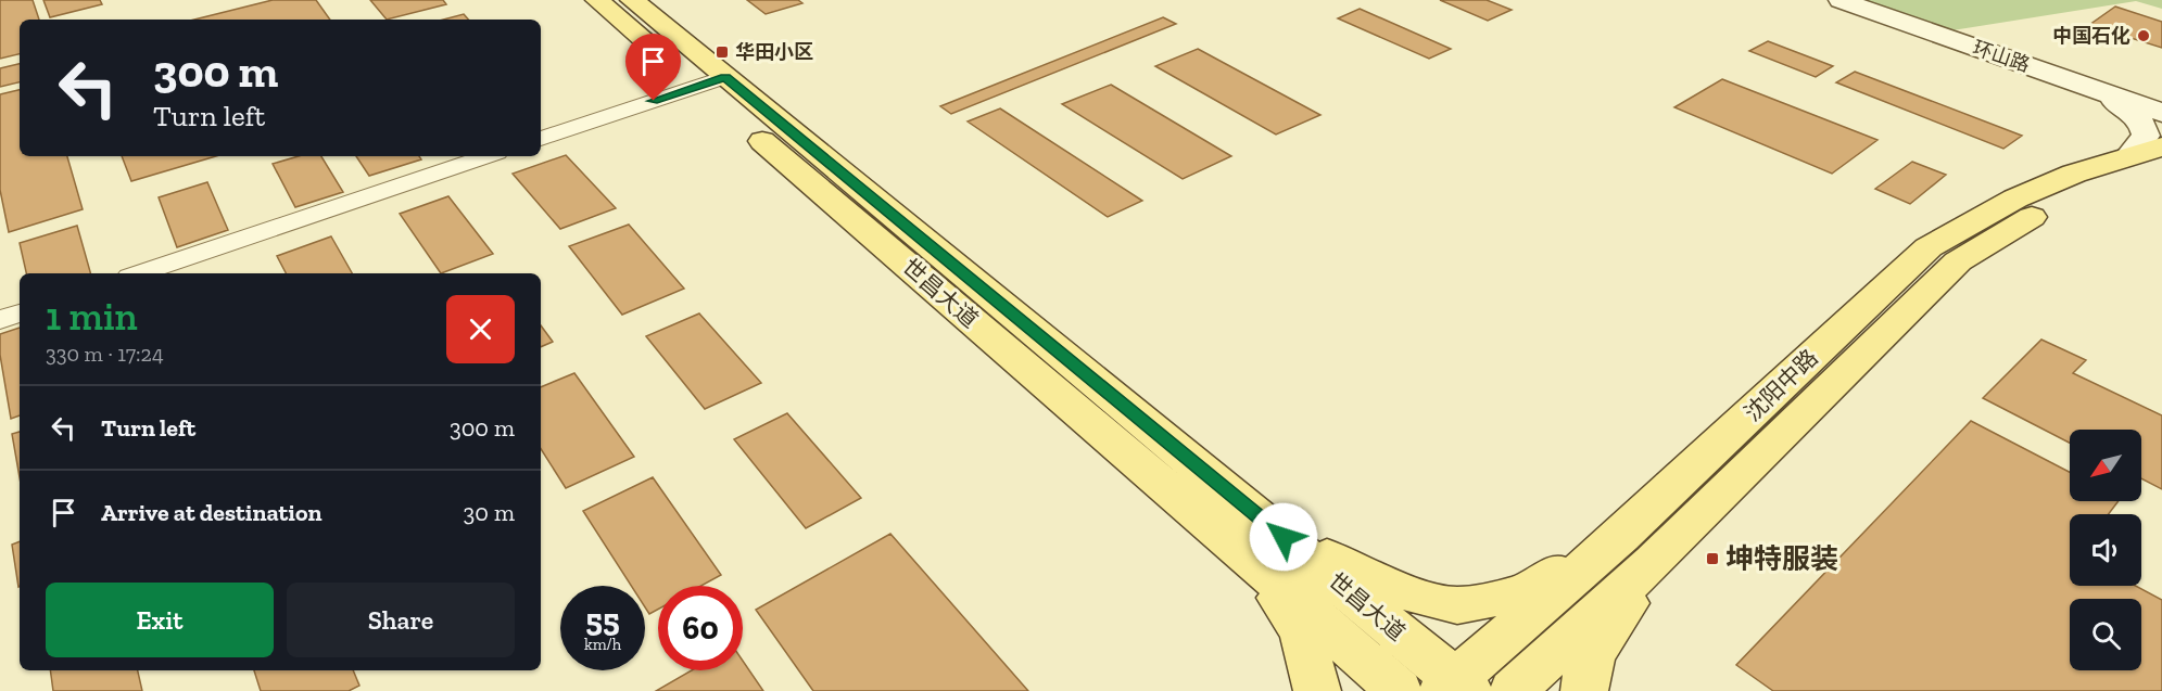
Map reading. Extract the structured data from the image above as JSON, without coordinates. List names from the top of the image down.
{
  "streets": {
    "main road": ["环山路", "世昌大道"]
  },
  "places": {
    "other": ["中国石化"],
    "transit": ["华田小区", "坤特服装"]
  },
  "north": "bottom left",
  "page": {
    "turn": ["300 m", "Turn left"],
    "heading": ["1 min", "330 m · 17:24"],
    "list": [
      {
        "name": "Turn left",
        "value": "300 m"
      },
      {
        "name": "Arrive at destination",
        "value": "30 m"
      }
    ],
    "buttons": ["Exit", "Share"],
    "speed": "55 km/h",
    "limit": "60"
  }
}
